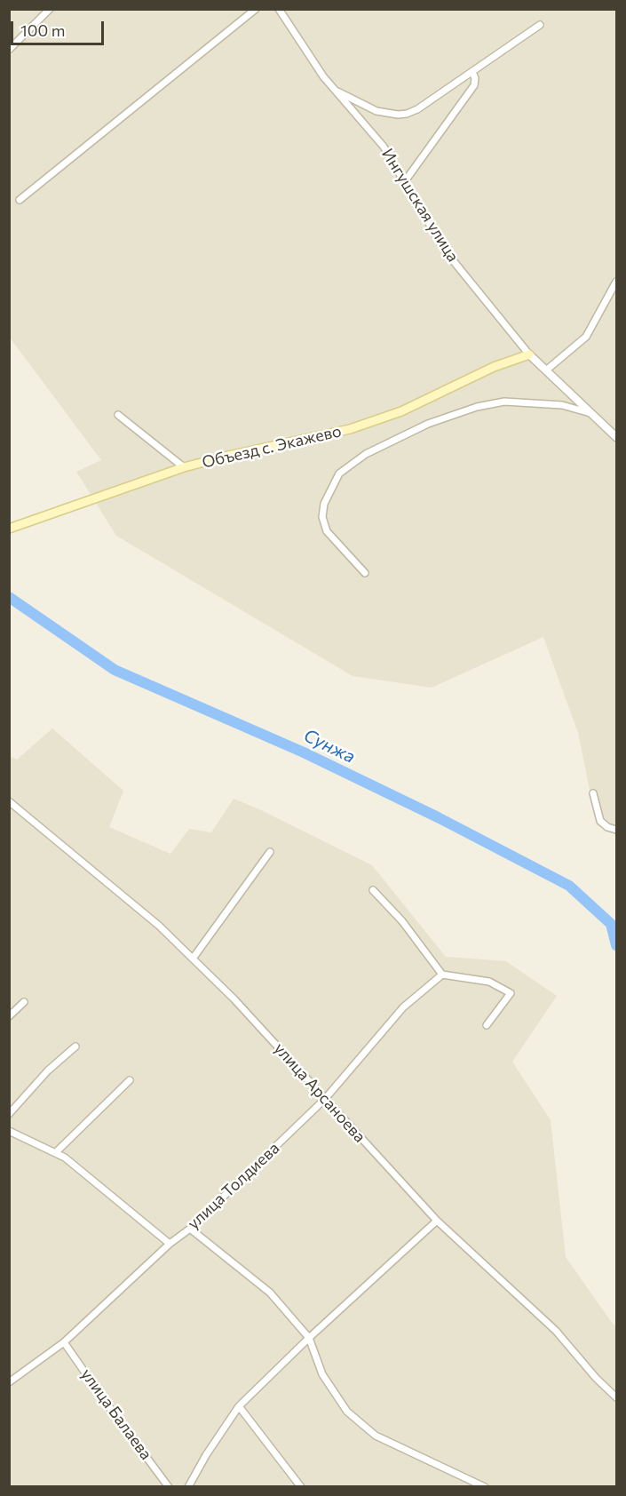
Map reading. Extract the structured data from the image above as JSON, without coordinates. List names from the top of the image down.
{
  "streets": {
    "main road": ["Объезд с. Экажево"],
    "street": [
      "Ингушская улица",
      "улица Арсаноева",
      "улица Толдиева",
      "улица Балаева"
    ]
  },
  "crossings": [
    ["Ингушская улица", "Объезд с. Экажево"],
    ["улица Арсаноева", "улица Толдиева"],
    ["улица Толдиева", "улица Балаева"]
  ],
  "water": ["Сунжа"],
  "scale_bar": "100 m"
}
